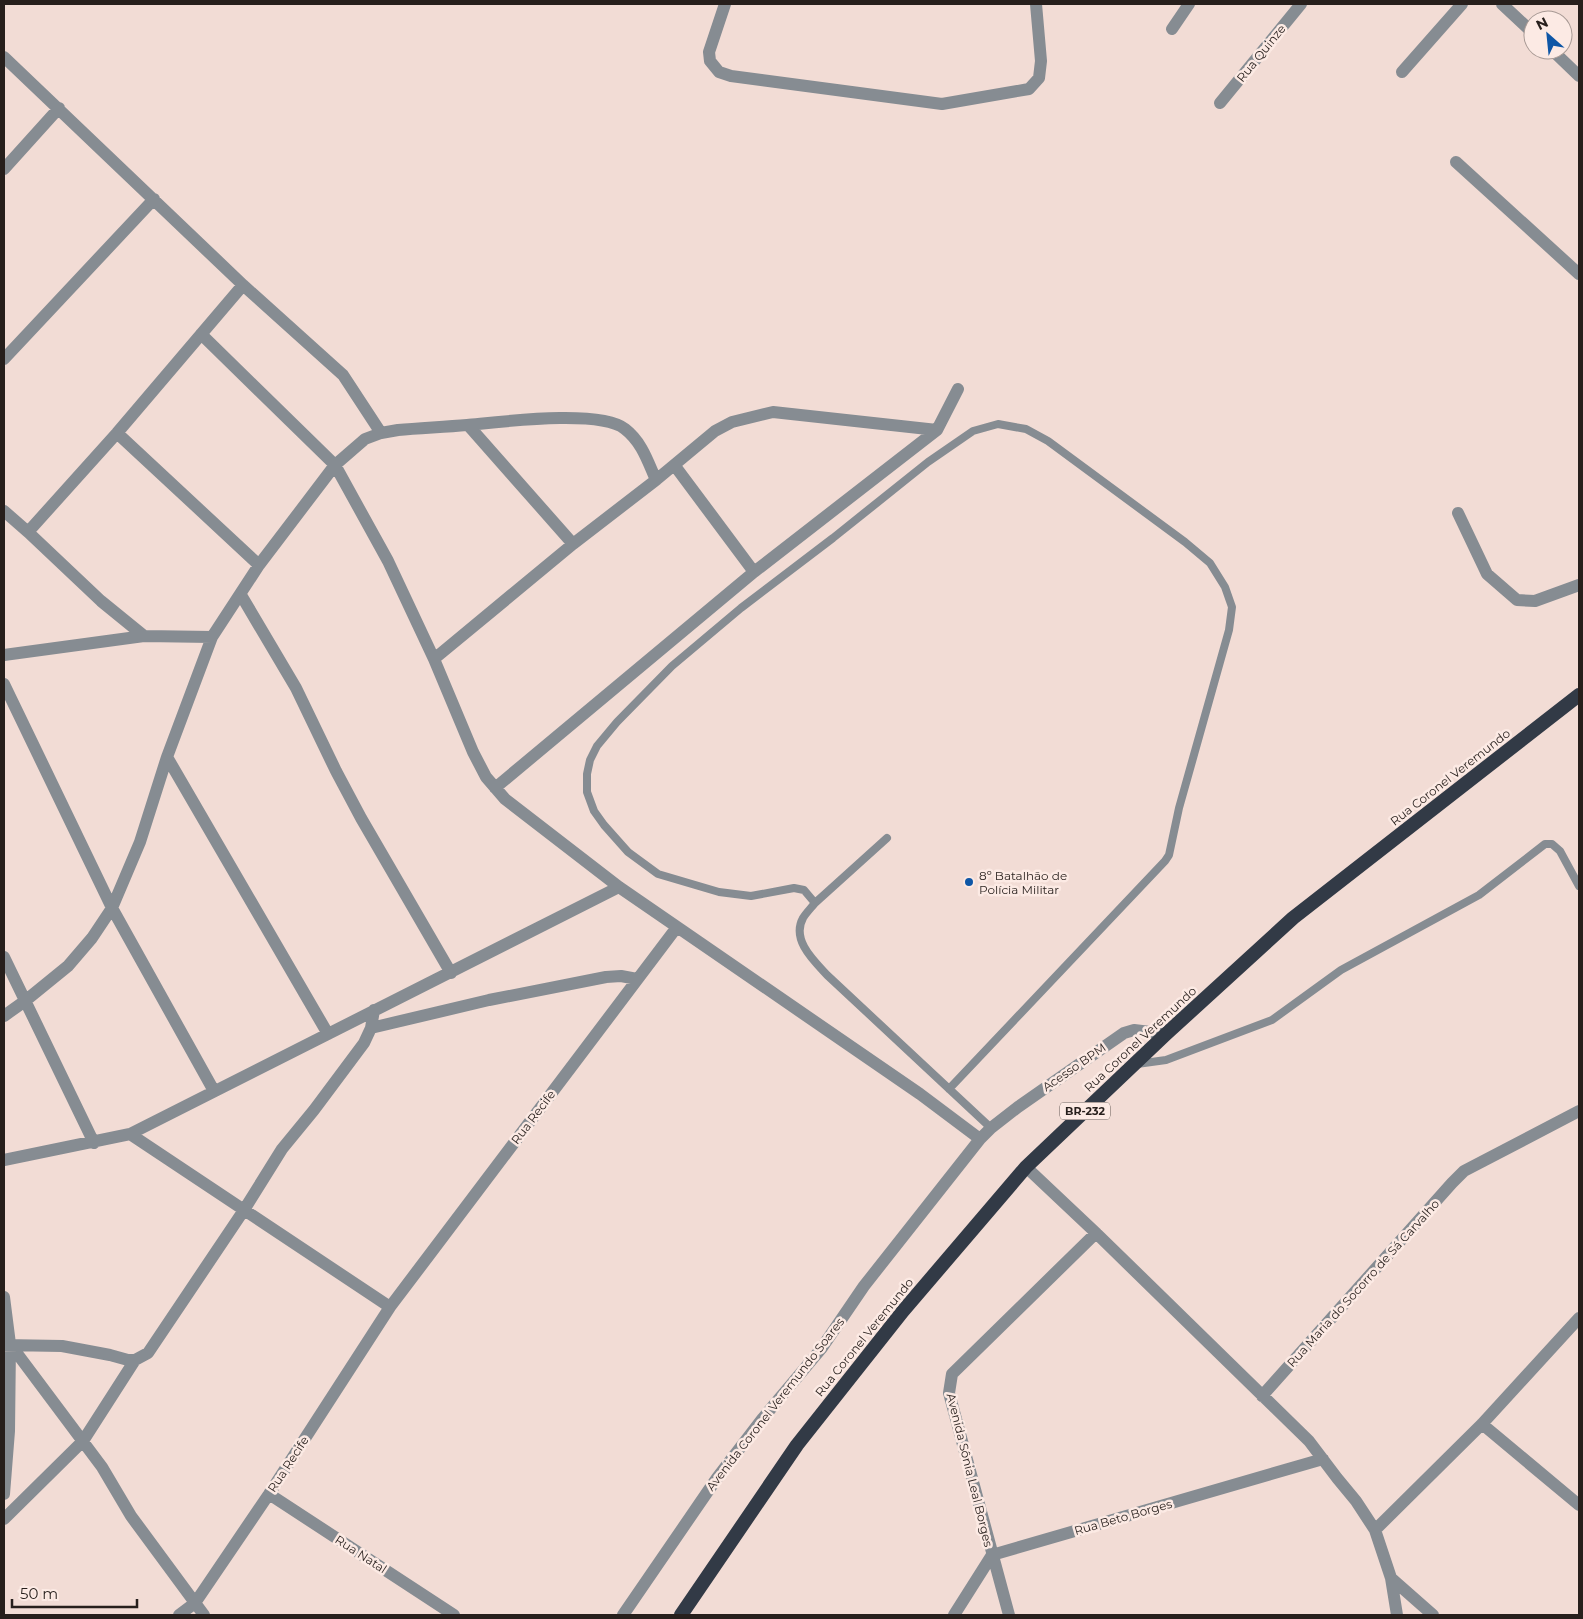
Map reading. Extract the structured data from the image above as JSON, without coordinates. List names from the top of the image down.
{
  "streets": {
    "highway": ["Rua Coronel Veremundo", "BR-232"],
    "street": [
      "Rua Quinze",
      "Acesso BPM",
      "Rua Recife",
      "Rua Maria do Socorro de Sá Carvalho",
      "Avenida Coronel Veremundo Soares",
      "Avenida Sônia Leal Borges",
      "Rua Beto Borges",
      "Rua Natal"
    ]
  },
  "crossings": [
    ["Rua Coronel Veremundo", "Acesso BPM"],
    ["Acesso BPM", "Avenida Coronel Veremundo Soares"],
    ["Rua Recife", "Rua Natal"],
    ["Avenida Sônia Leal Borges", "Rua Beto Borges"]
  ],
  "places": ["8º Batalhão de Polícia Militar"],
  "scale_bar": "50 m",
  "north": "top left"
}
